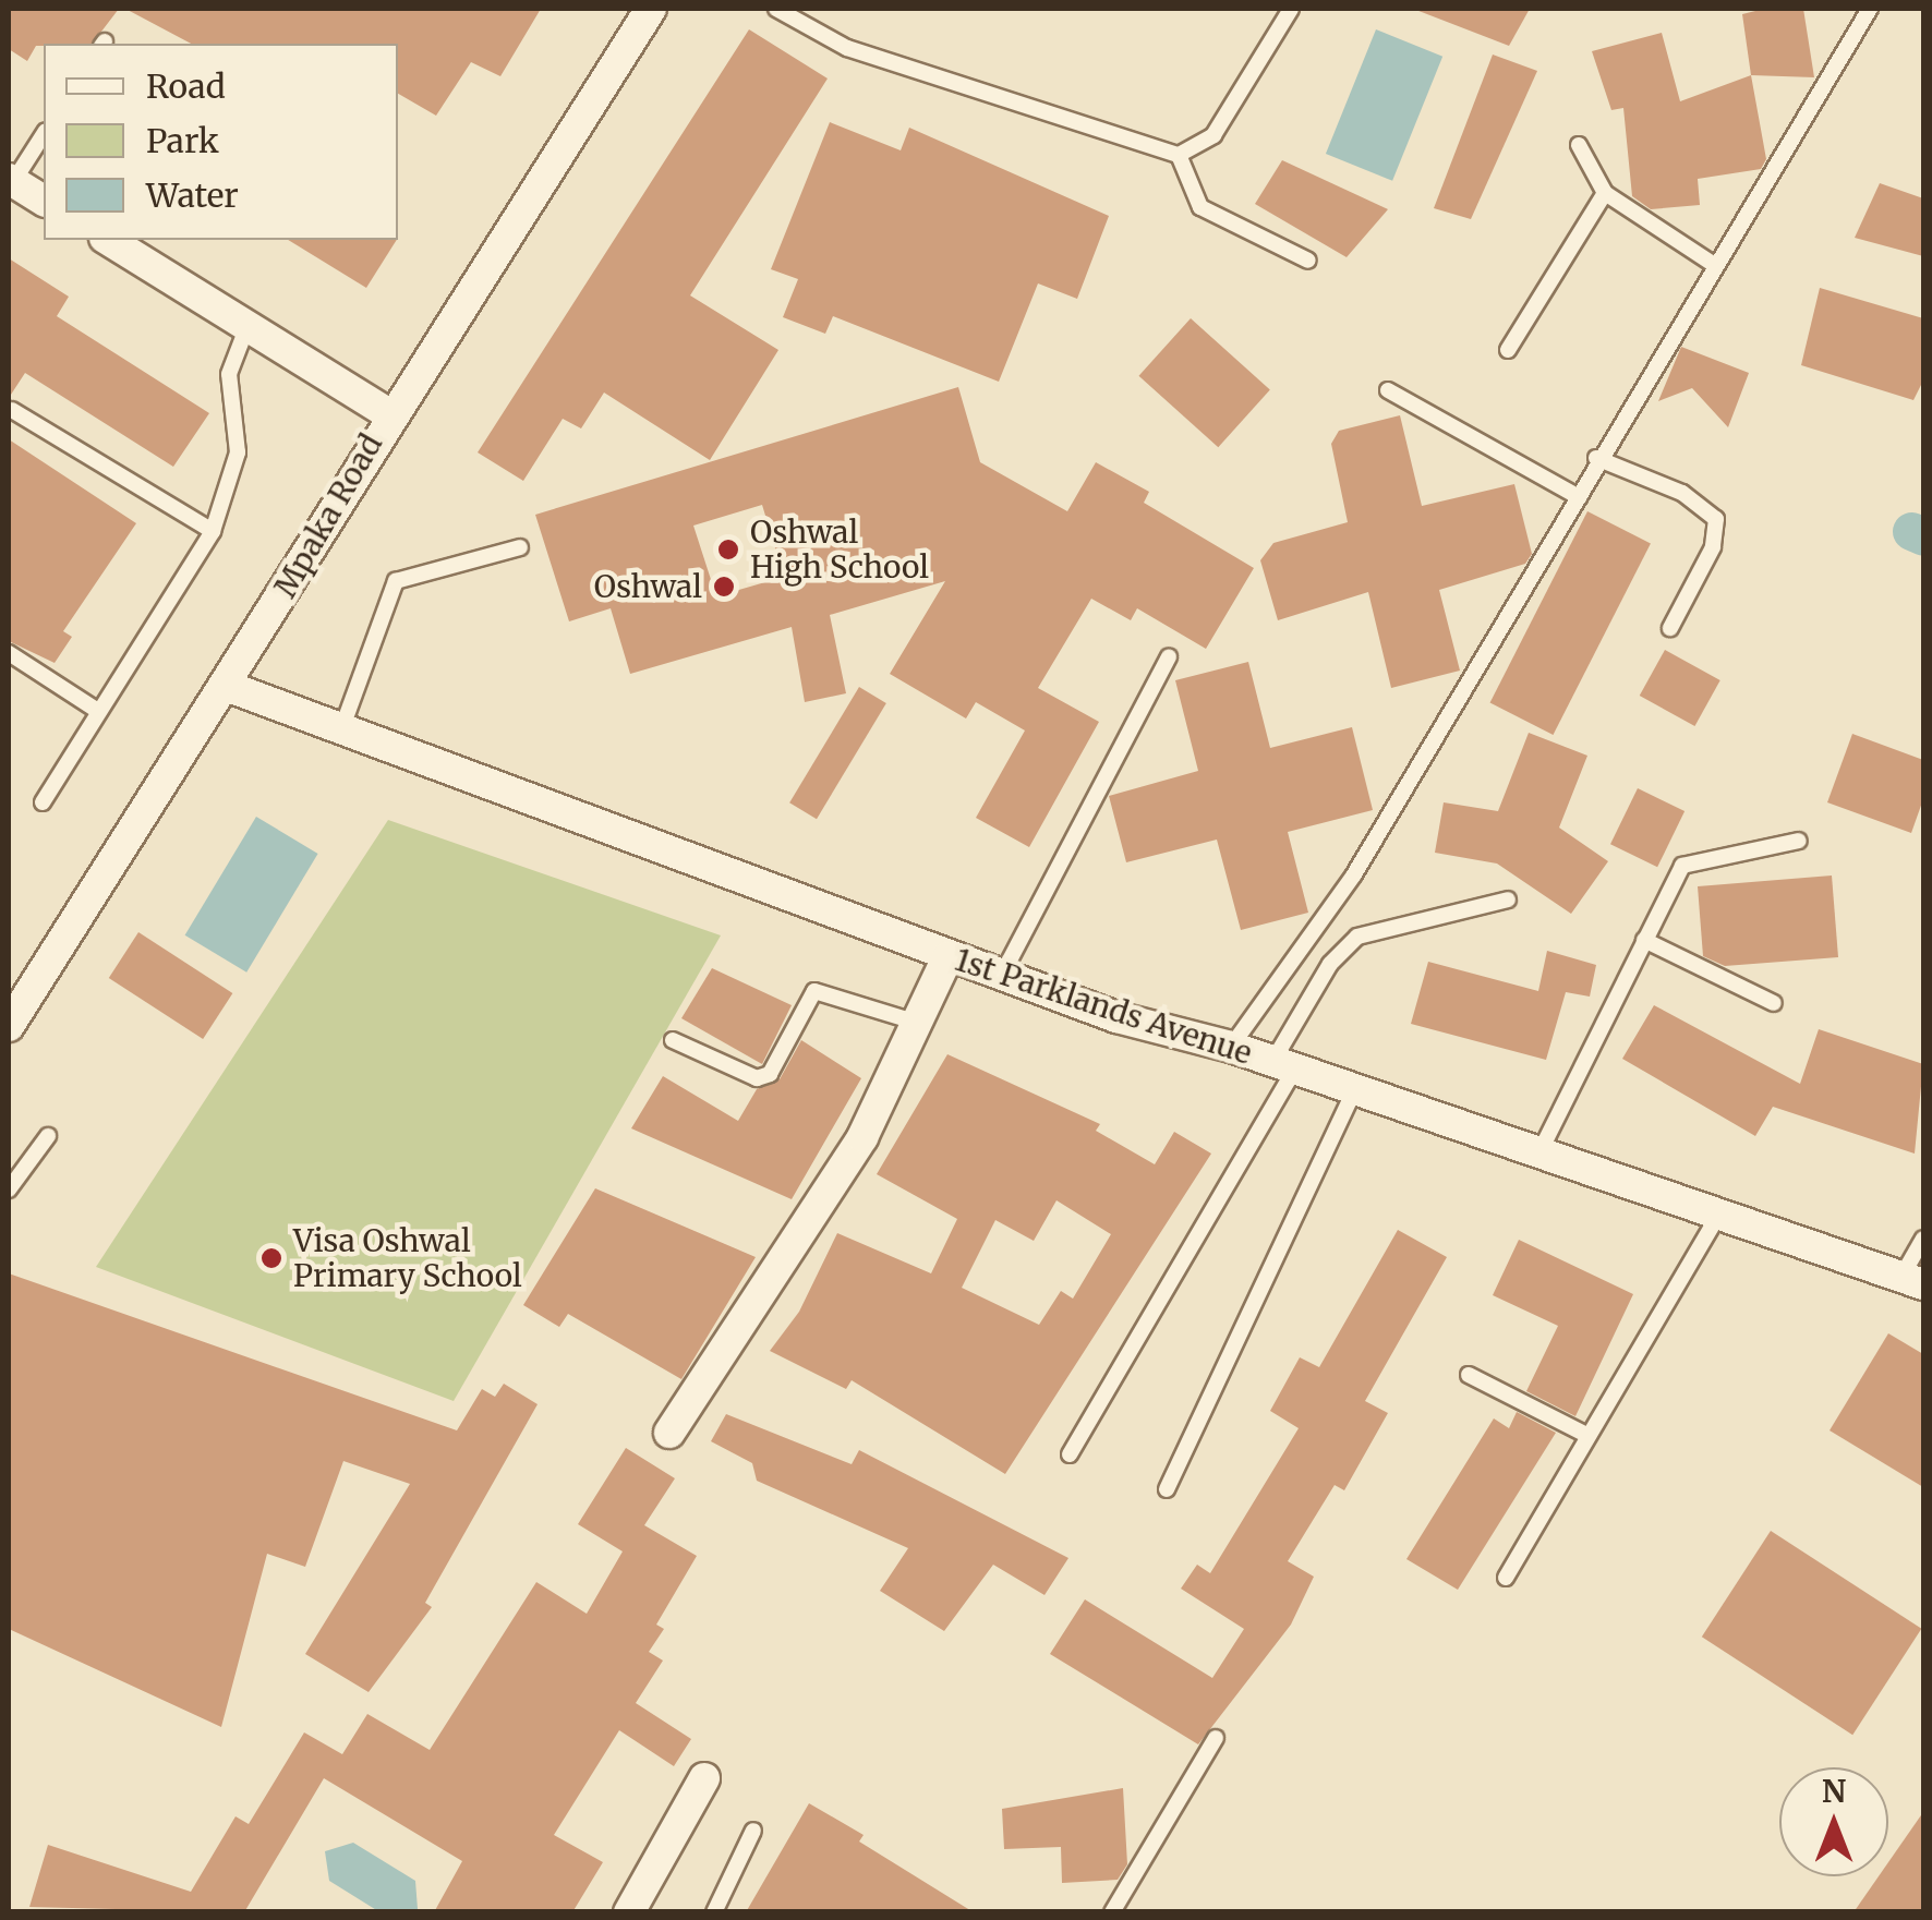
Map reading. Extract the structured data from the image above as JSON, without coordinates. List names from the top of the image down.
{
  "streets": {
    "street": ["Mpaka Road", "1st Parklands Avenue"]
  },
  "crossings": [
    ["Mpaka Road", "1st Parklands Avenue"]
  ],
  "places": ["Oshwal High School", "Oshwal", "Visa Oshwal Primary School"],
  "legend": ["Road", "Park", "Water"],
  "north": "top"
}
